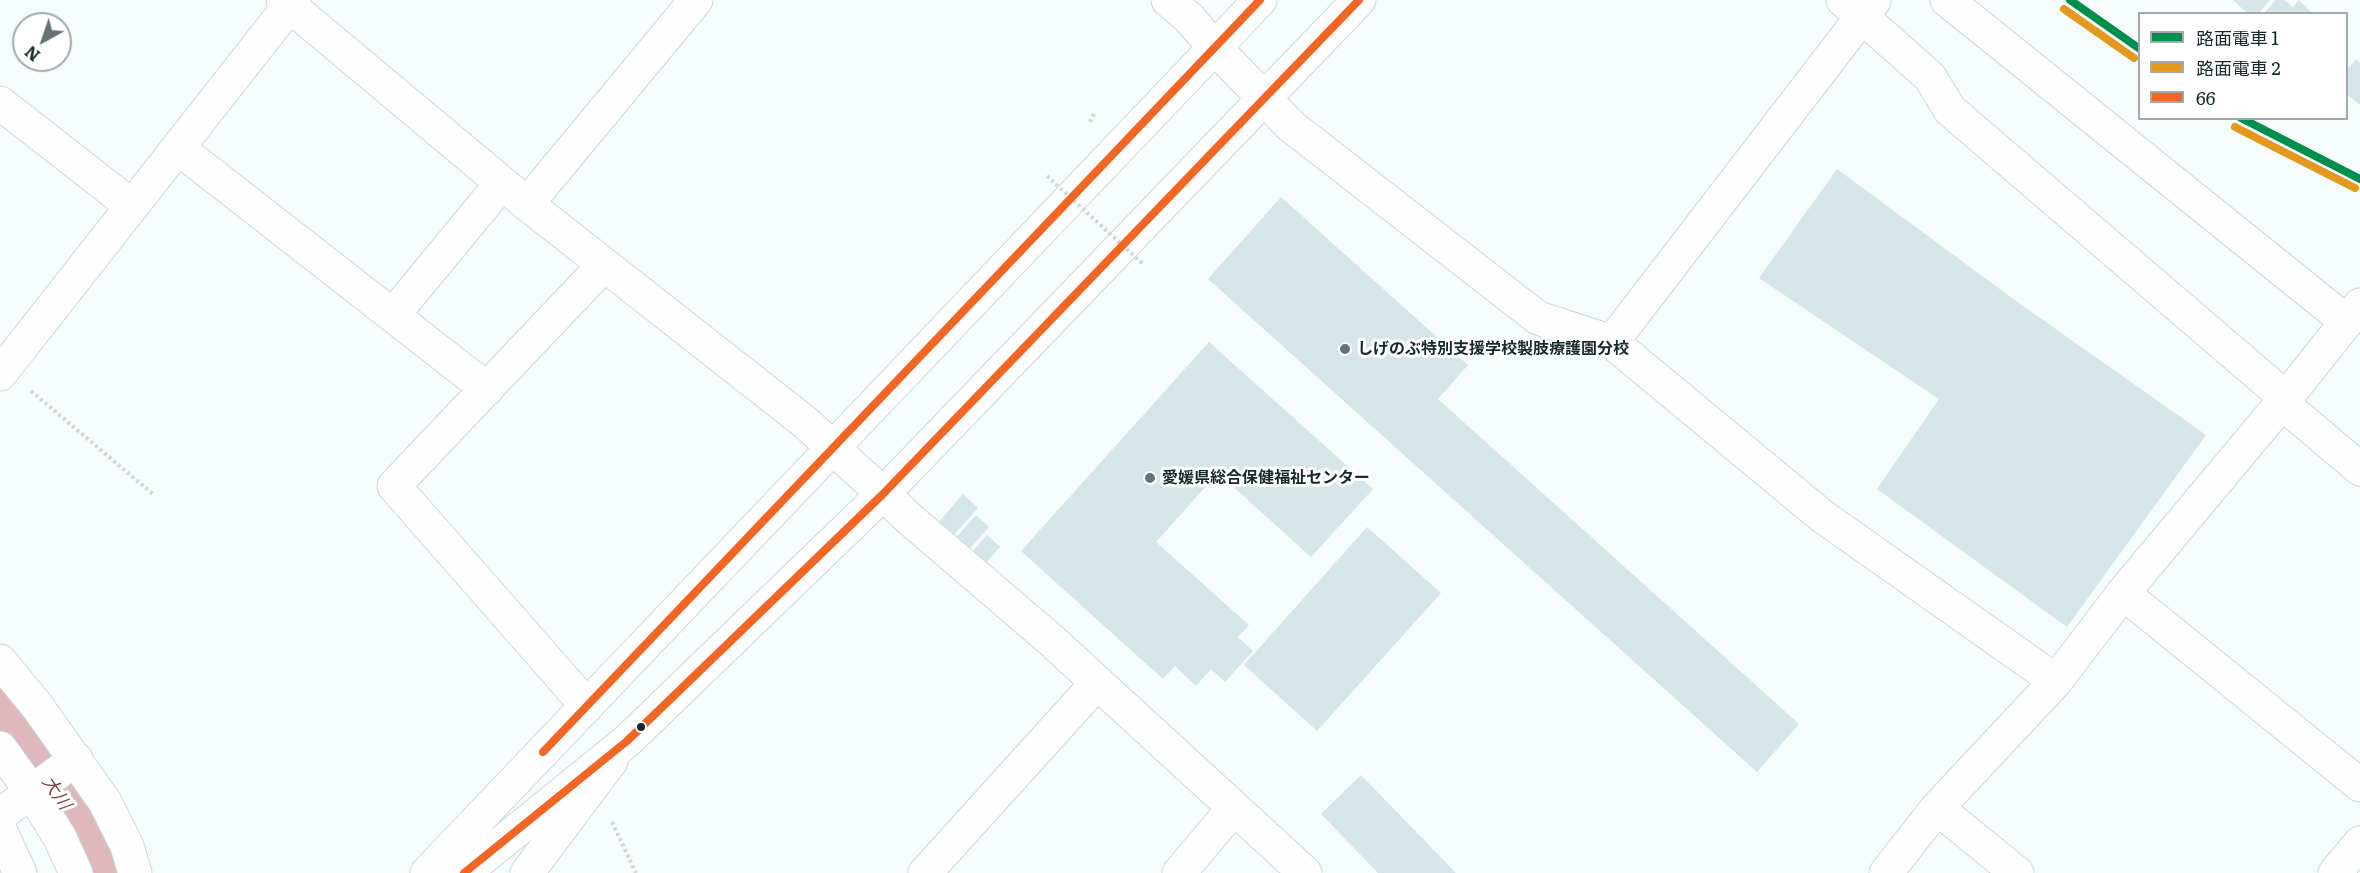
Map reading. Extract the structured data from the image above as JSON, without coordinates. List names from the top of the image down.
{
  "water": ["大川"],
  "places": ["しげのぶ特別支援学校製肢療護園分校", "愛媛県総合保健福祉センター"],
  "lines": ["tram line 1", "transit line 66", "tram line 2"],
  "legend": ["路面電車 1", "路面電車 2", "66"],
  "north": "bottom left"
}
